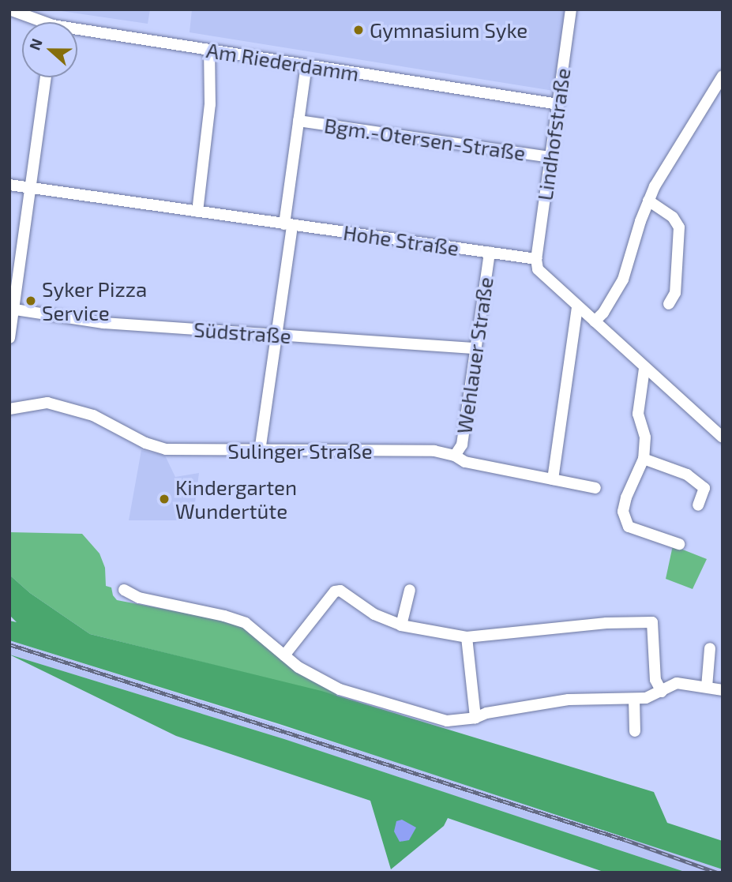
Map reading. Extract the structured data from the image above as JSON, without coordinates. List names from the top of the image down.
{
  "streets": {
    "street": [
      "Am Riederdamm",
      "Lindhofstraße",
      "Bgm.-Otersen-Straße",
      "Hohe Straße",
      "Südstraße",
      "Wehlauer Straße",
      "Sulinger Straße"
    ]
  },
  "crossings": [
    ["Am Riederdamm", "Lindhofstraße"],
    ["Lindhofstraße", "Bgm.-Otersen-Straße"],
    ["Lindhofstraße", "Hohe Straße"],
    ["Hohe Straße", "Wehlauer Straße"],
    ["Südstraße", "Wehlauer Straße"],
    ["Wehlauer Straße", "Sulinger Straße"]
  ],
  "places": ["Gymnasium Syke", "Syker Pizza Service", "Kindergarten Wundertüte"],
  "north": "left"
}
